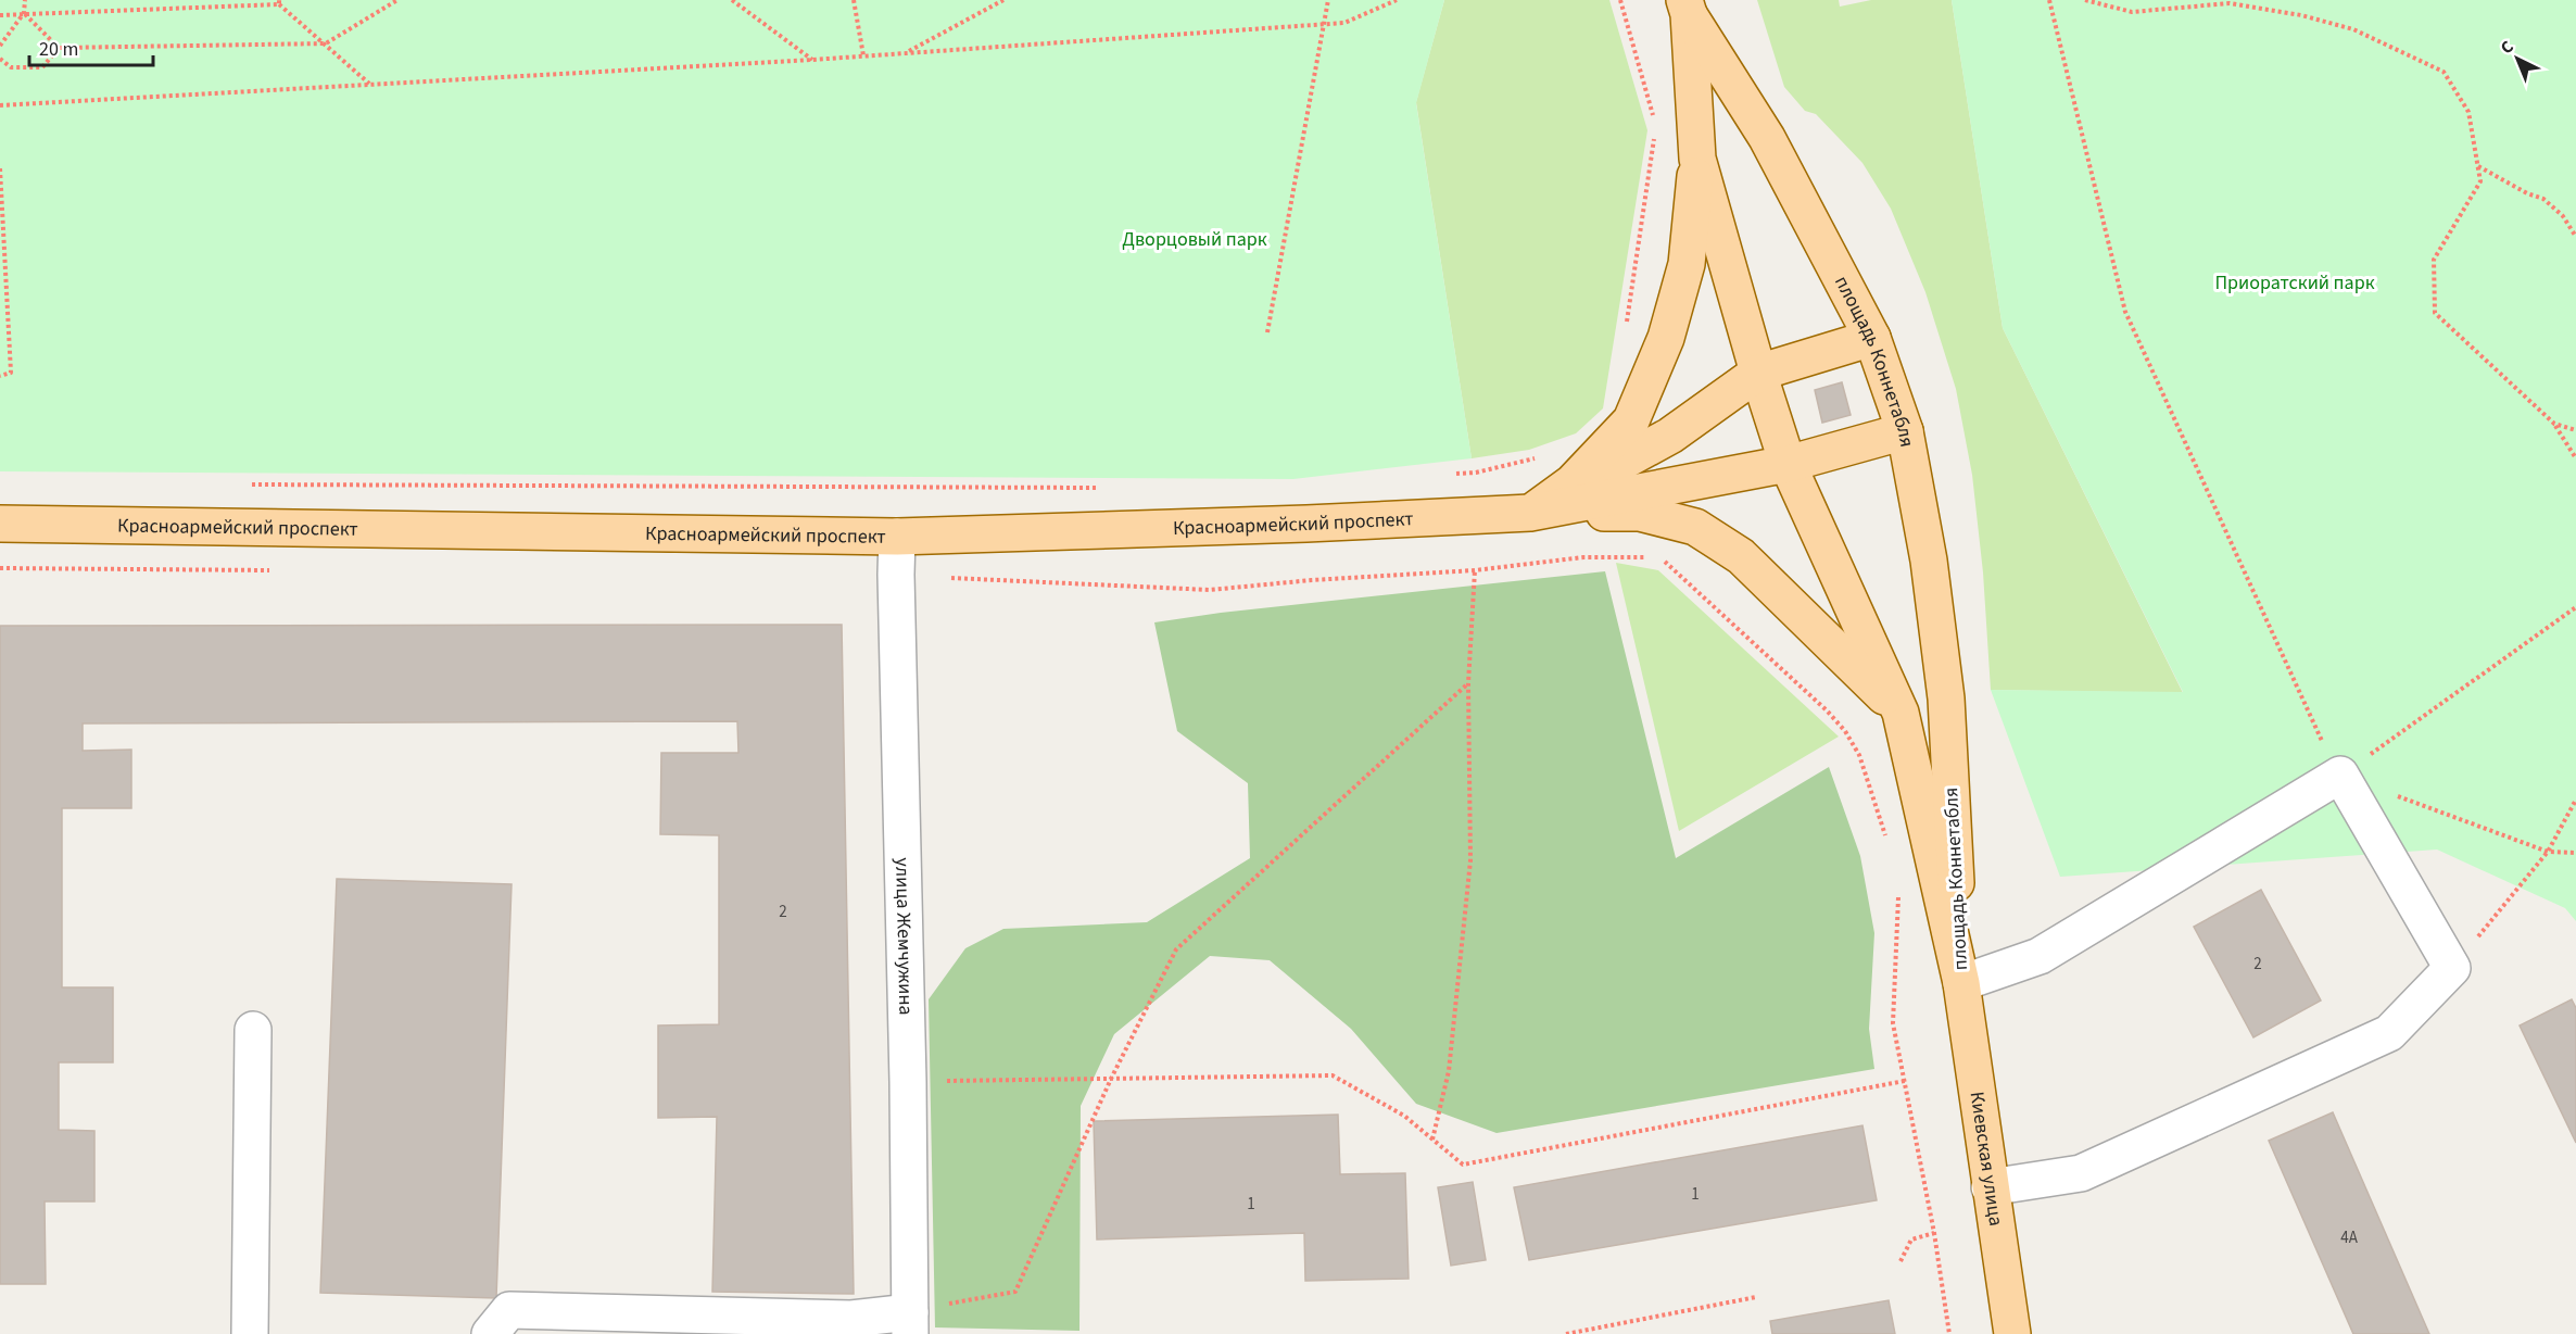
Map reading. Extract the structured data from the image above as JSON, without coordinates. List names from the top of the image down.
{
  "streets": {
    "main road": ["площадь Коннетабля", "Красноармейский проспект", "Киевская улица"],
    "street": ["улица Жемчужина"]
  },
  "crossings": [
    ["площадь Коннетабля", "Красноармейский проспект"],
    ["площадь Коннетабля", "Киевская улица"],
    ["Красноармейский проспект", "улица Жемчужина"]
  ],
  "parks": ["Дворцовый парк", "Приоратский парк"],
  "house_numbers": [
    "2",
    "2",
    "1",
    "1",
    "4А"
  ],
  "scale_bar": "20 m",
  "north": "top left"
}
